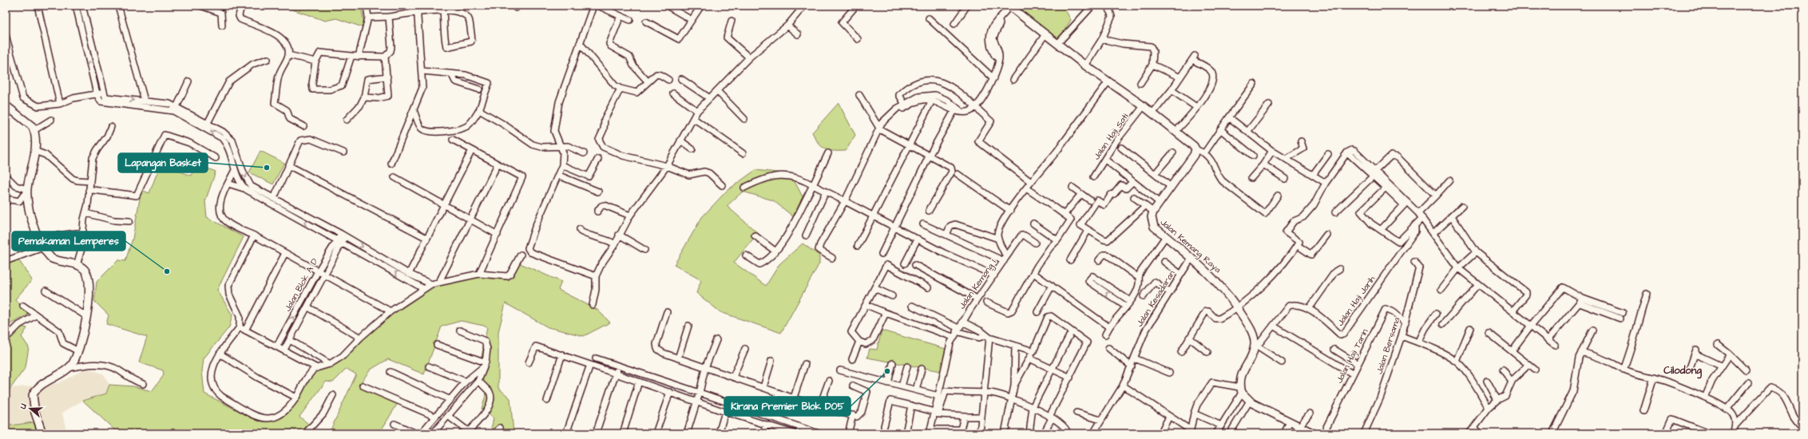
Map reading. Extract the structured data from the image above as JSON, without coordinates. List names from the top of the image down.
{
  "streets": {
    "street": [
      "Jalan Haji Sati",
      "Jalan Kemang Raya",
      "Jalan Kemang I",
      "Jalan Blok A D",
      "Jalan Kesadaran",
      "Jalan Haji Jarih",
      "Jalan Bersama",
      "Jalan Haji Tarin"
    ]
  },
  "crossings": [
    ["Jalan Kemang Raya", "Jalan Kesadaran"],
    ["Jalan Kemang Raya", "Jalan Haji Jarih"],
    ["Jalan Bersama", "Jalan Haji Tarin"]
  ],
  "districts": ["Cilodong"],
  "places": ["Lapangan Basket", "Pemakaman Lemperes", "Kirana Premier Blok D05"],
  "north": "left"
}
